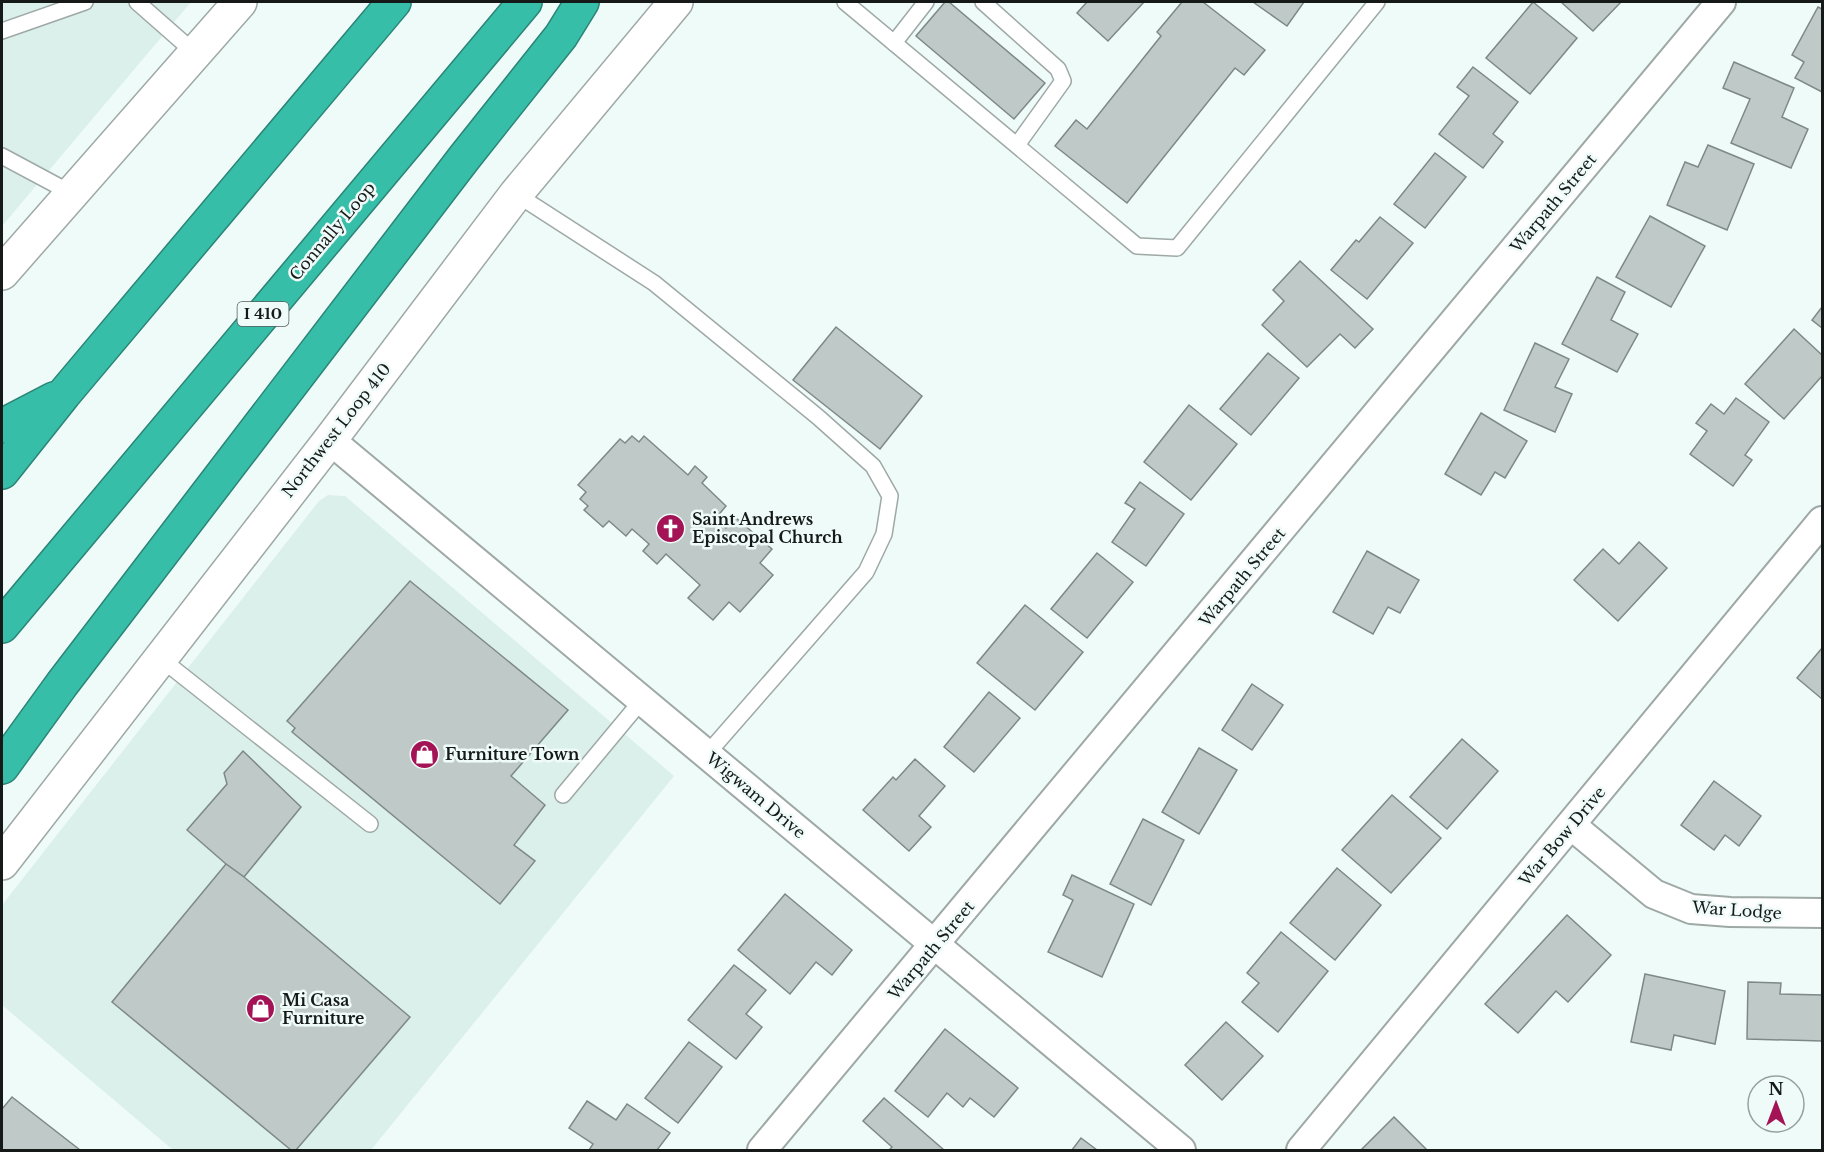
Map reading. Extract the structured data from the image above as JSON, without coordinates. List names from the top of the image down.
{
  "streets": {
    "highway": ["Connally Loop", "I 410"],
    "main road": ["Northwest Loop 410"],
    "street": [
      "Warpath Street",
      "Wigwam Drive",
      "War Bow Drive",
      "War Lodge"
    ]
  },
  "crossings": [
    ["Warpath Street", "Wigwam Drive"],
    ["Northwest Loop 410", "Wigwam Drive"],
    ["War Bow Drive", "War Lodge"]
  ],
  "places": {
    "church": ["Saint Andrews Episcopal Church"],
    "shop": ["Furniture Town", "Mi Casa Furniture"]
  },
  "north": "top"
}
